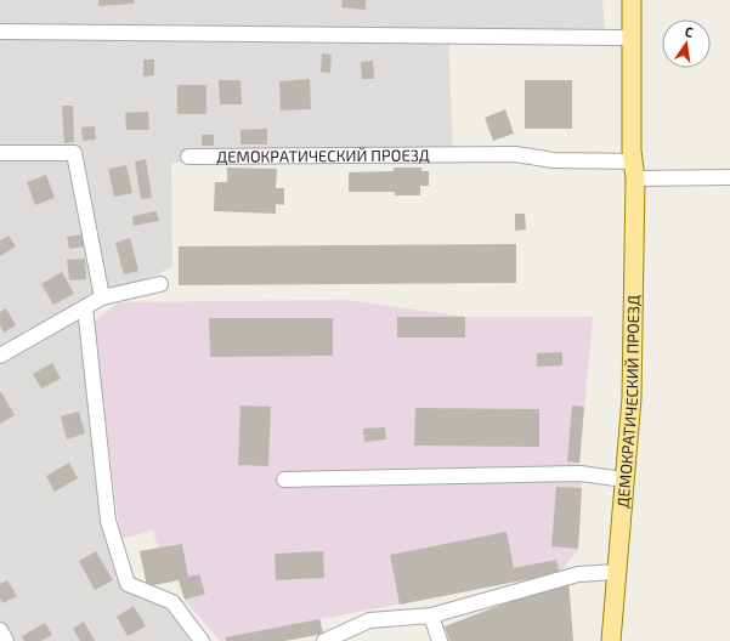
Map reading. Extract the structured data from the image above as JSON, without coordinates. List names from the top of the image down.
{
  "streets": {
    "main road": ["ДЕМОКРАТИЧЕСКИЙ ПРОЕЗД"]
  },
  "north": "top"
}
